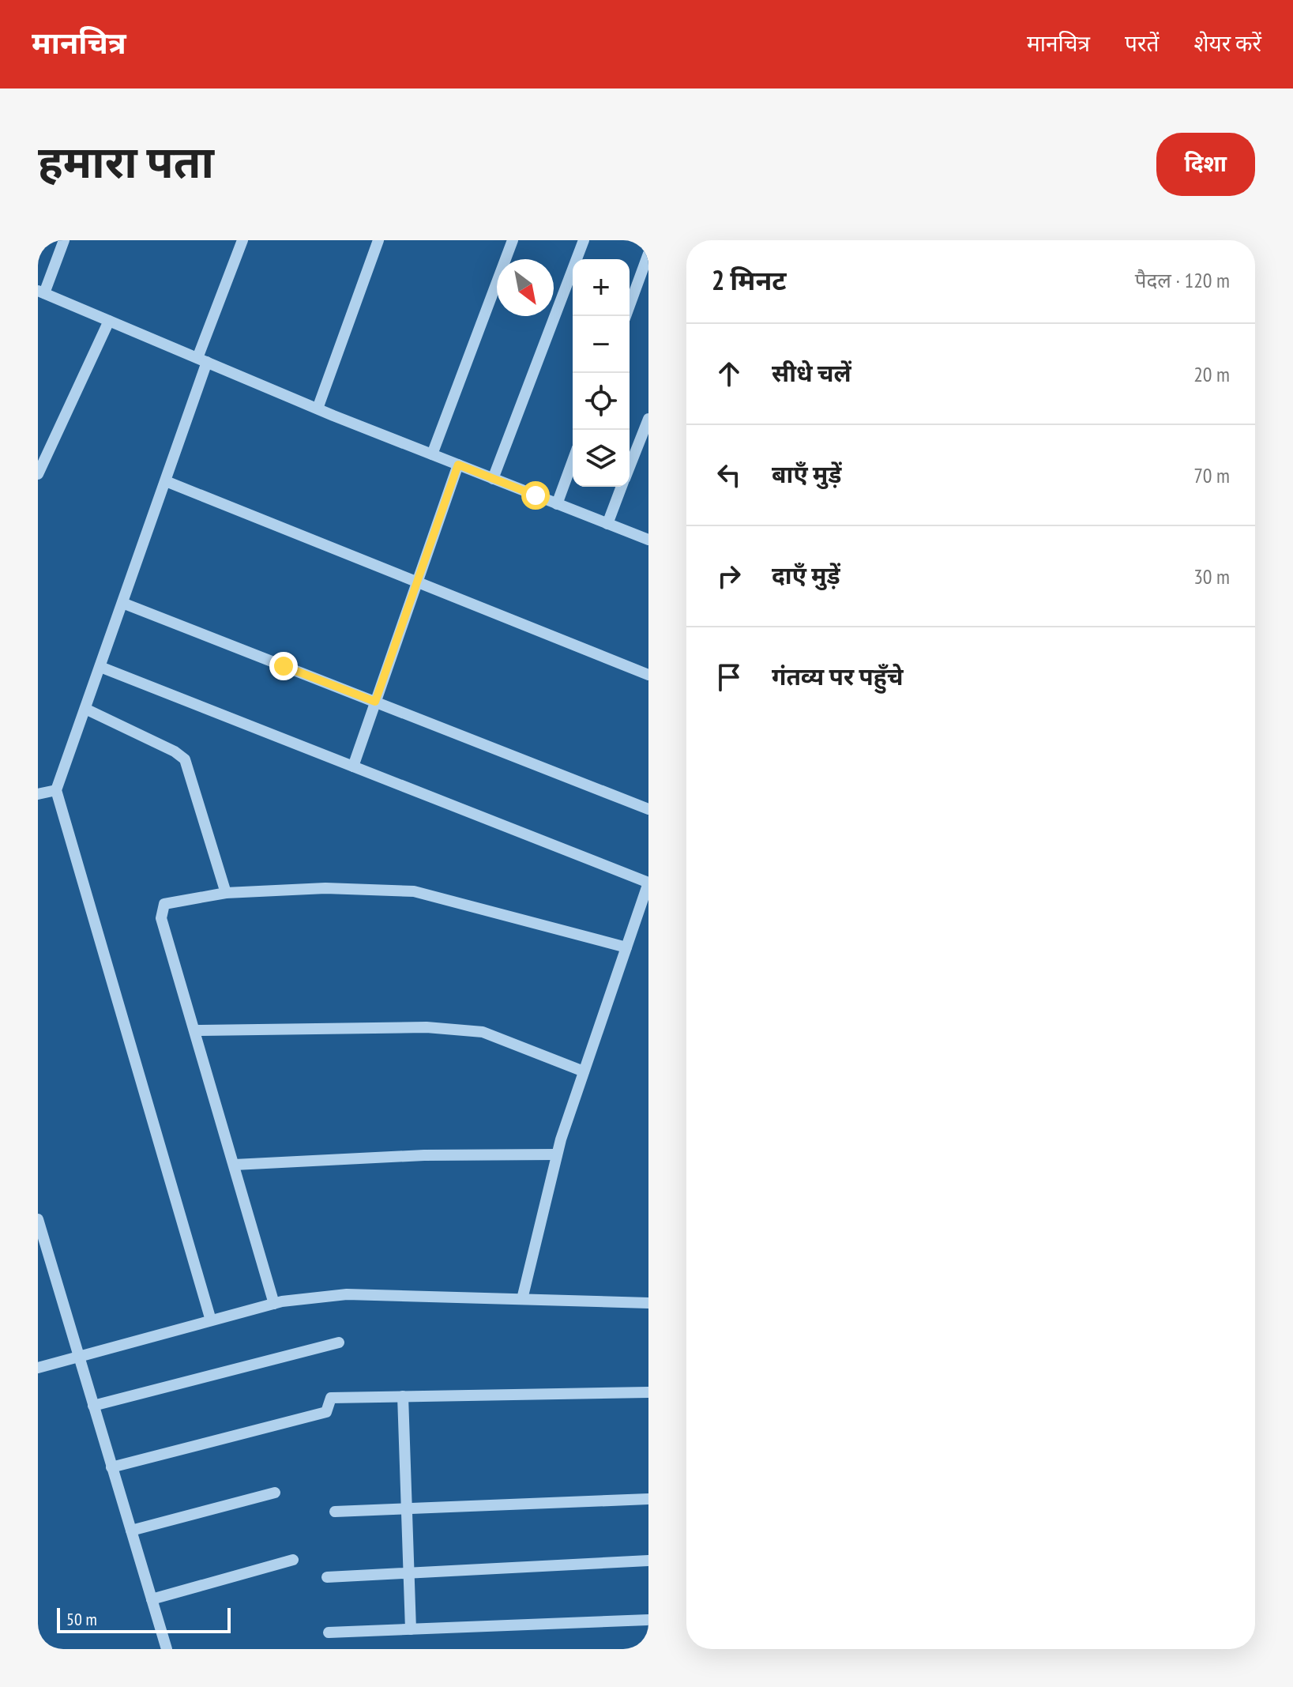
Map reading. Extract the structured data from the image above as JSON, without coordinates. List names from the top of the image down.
{
  "scale_bar": "50 m",
  "north": "bottom right",
  "page": {
    "header": "मानचित्र",
    "nav": ["मानचित्र", "परतें", "शेयर करें"],
    "title": "हमारा पता",
    "buttons": "दिशा",
    "heading": ["2 मिनट", "पैदल · 120 m"],
    "map_buttons": ["+", "−"],
    "list": [
      ["सीधे चलें", "20 m"],
      ["बाएँ मुड़ें", "70 m"],
      ["दाएँ मुड़ें", "30 m"],
      "गंतव्य पर पहुँचे"
    ],
    "scale": "50 m"
  }
}
